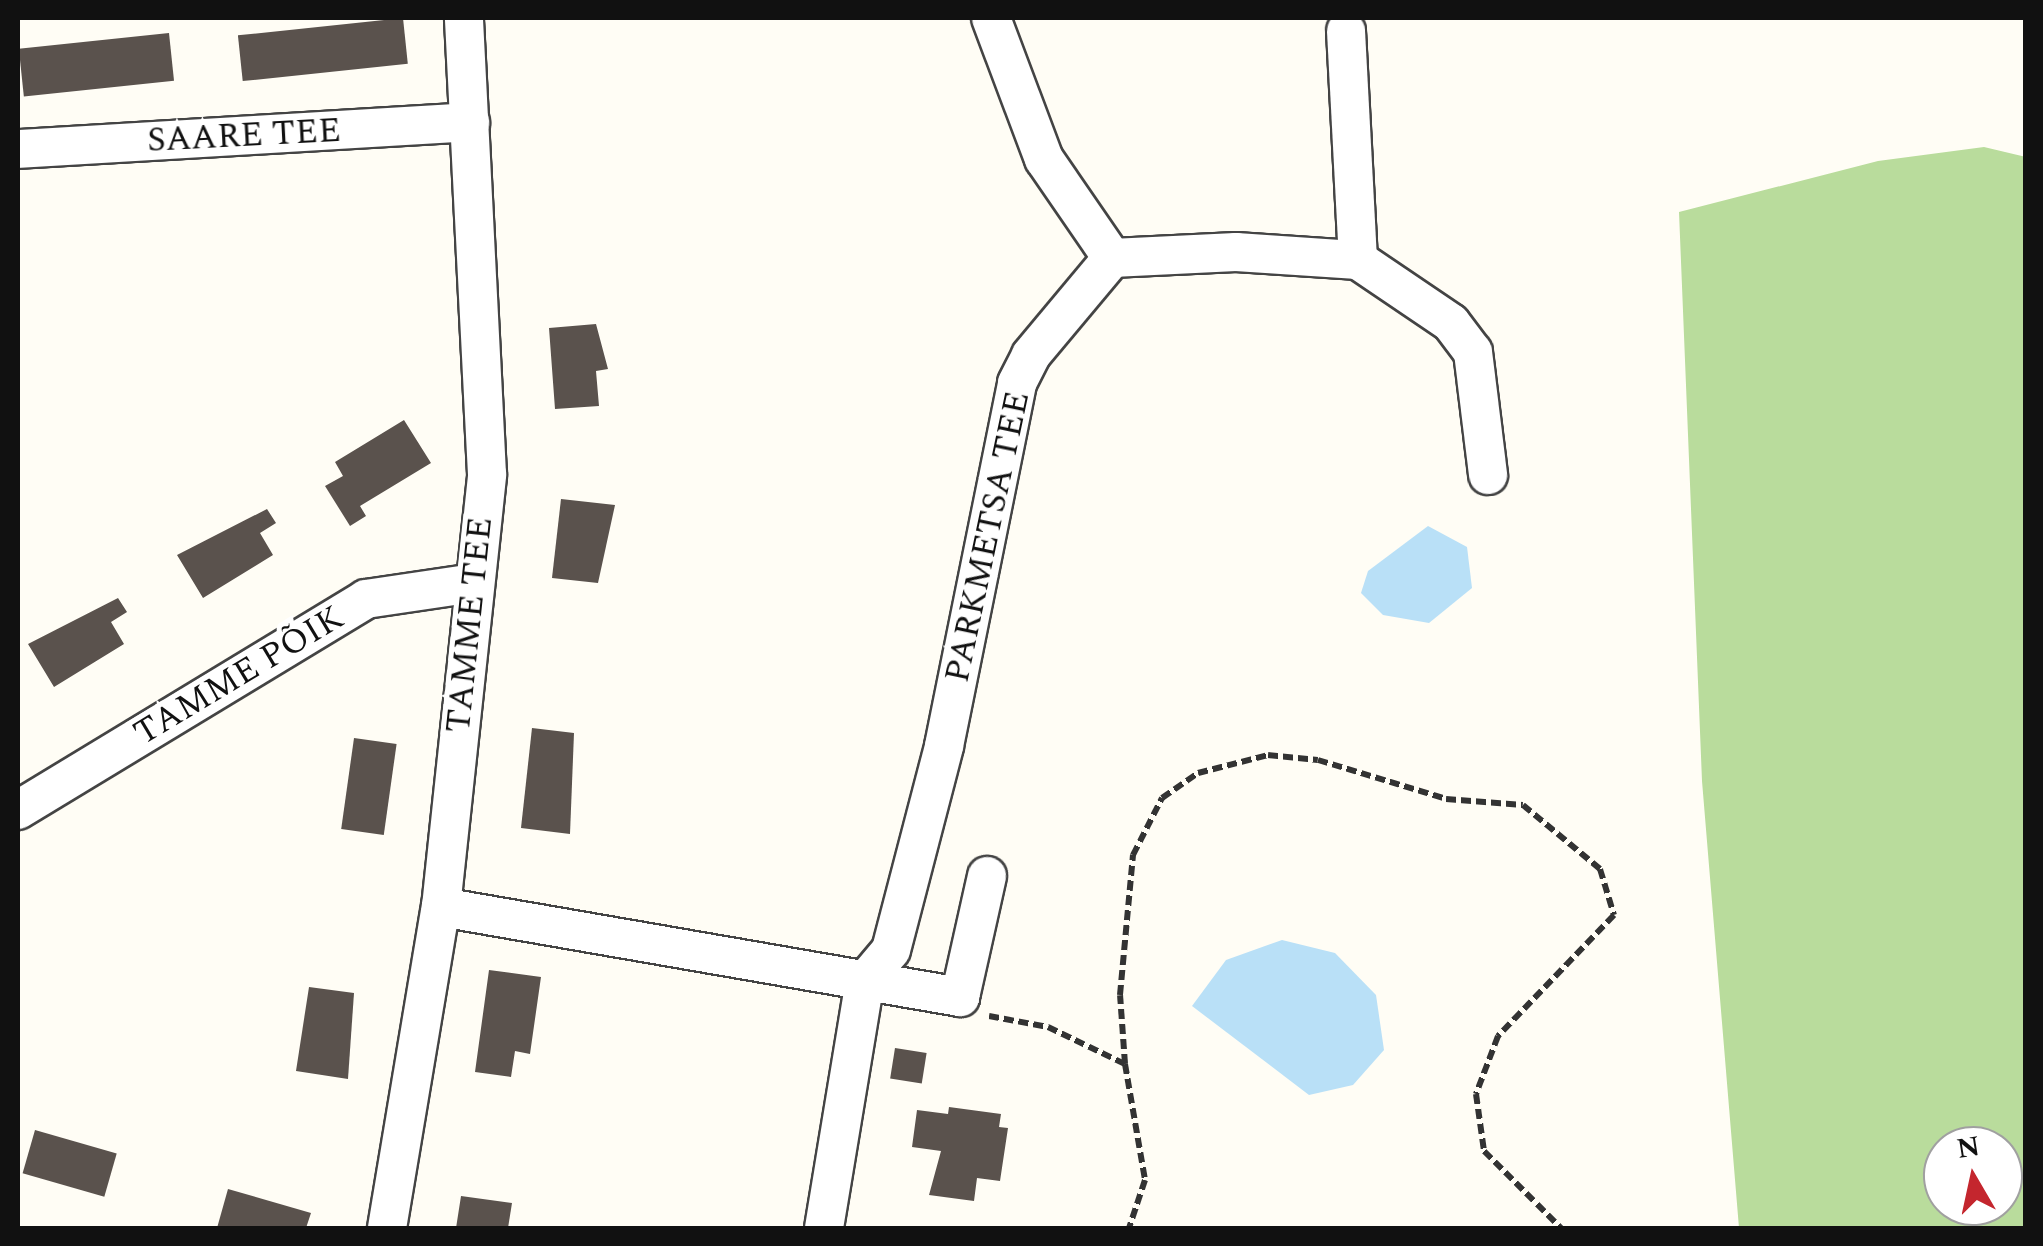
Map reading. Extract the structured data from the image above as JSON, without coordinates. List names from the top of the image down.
{
  "streets": {
    "street": [
      "SAARE TEE",
      "PARKMETSA TEE",
      "TAMME TEE",
      "TAMME PÕIK"
    ]
  },
  "crossings": [
    ["SAARE TEE", "TAMME TEE"],
    ["TAMME TEE", "TAMME PÕIK"]
  ],
  "north": "top"
}
